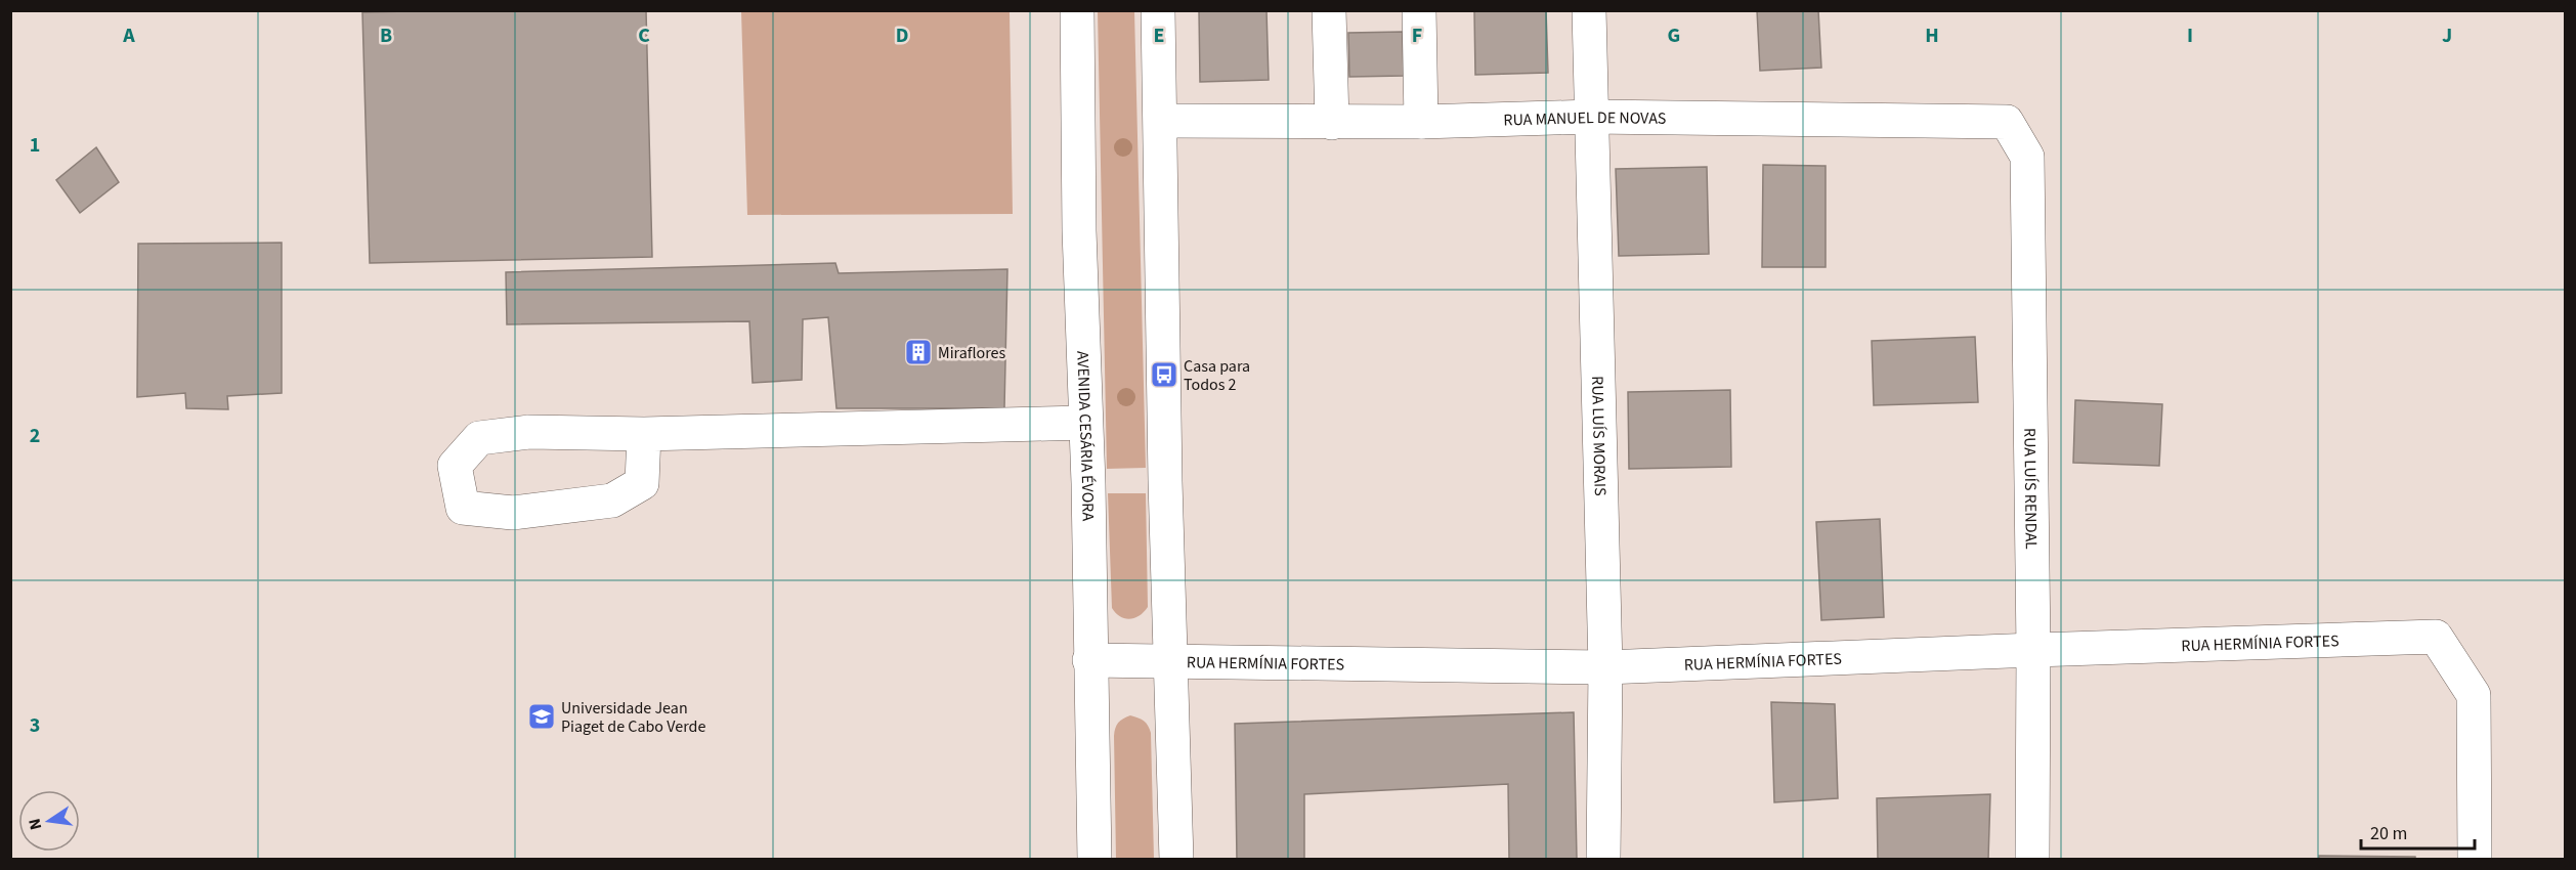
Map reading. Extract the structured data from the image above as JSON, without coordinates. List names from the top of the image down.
{
  "streets": {
    "street": [
      "RUA MANUEL DE NOVAS",
      "AVENIDA CESÁRIA ÉVORA",
      "RUA LUÍS MORAIS",
      "RUA LUÍS RENDAL",
      "RUA HERMÍNIA FORTES"
    ]
  },
  "crossings": [
    ["RUA MANUEL DE NOVAS", "RUA LUÍS MORAIS"],
    ["RUA MANUEL DE NOVAS", "RUA LUÍS RENDAL"],
    ["AVENIDA CESÁRIA ÉVORA", "RUA HERMÍNIA FORTES"],
    ["RUA LUÍS MORAIS", "RUA HERMÍNIA FORTES"],
    ["RUA LUÍS RENDAL", "RUA HERMÍNIA FORTES"]
  ],
  "places": {
    "building": ["Miraflores"],
    "bus stop": ["Casa para Todos 2"],
    "school or university": ["Universidade Jean Piaget de Cabo Verde"]
  },
  "scale_bar": "20 m",
  "north": "left",
  "grid": {
    "columns": [
      "A",
      "B",
      "C",
      "D",
      "E",
      "F",
      "G",
      "H",
      "I",
      "J"
    ],
    "rows": ["1", "2", "3"]
  }
}
